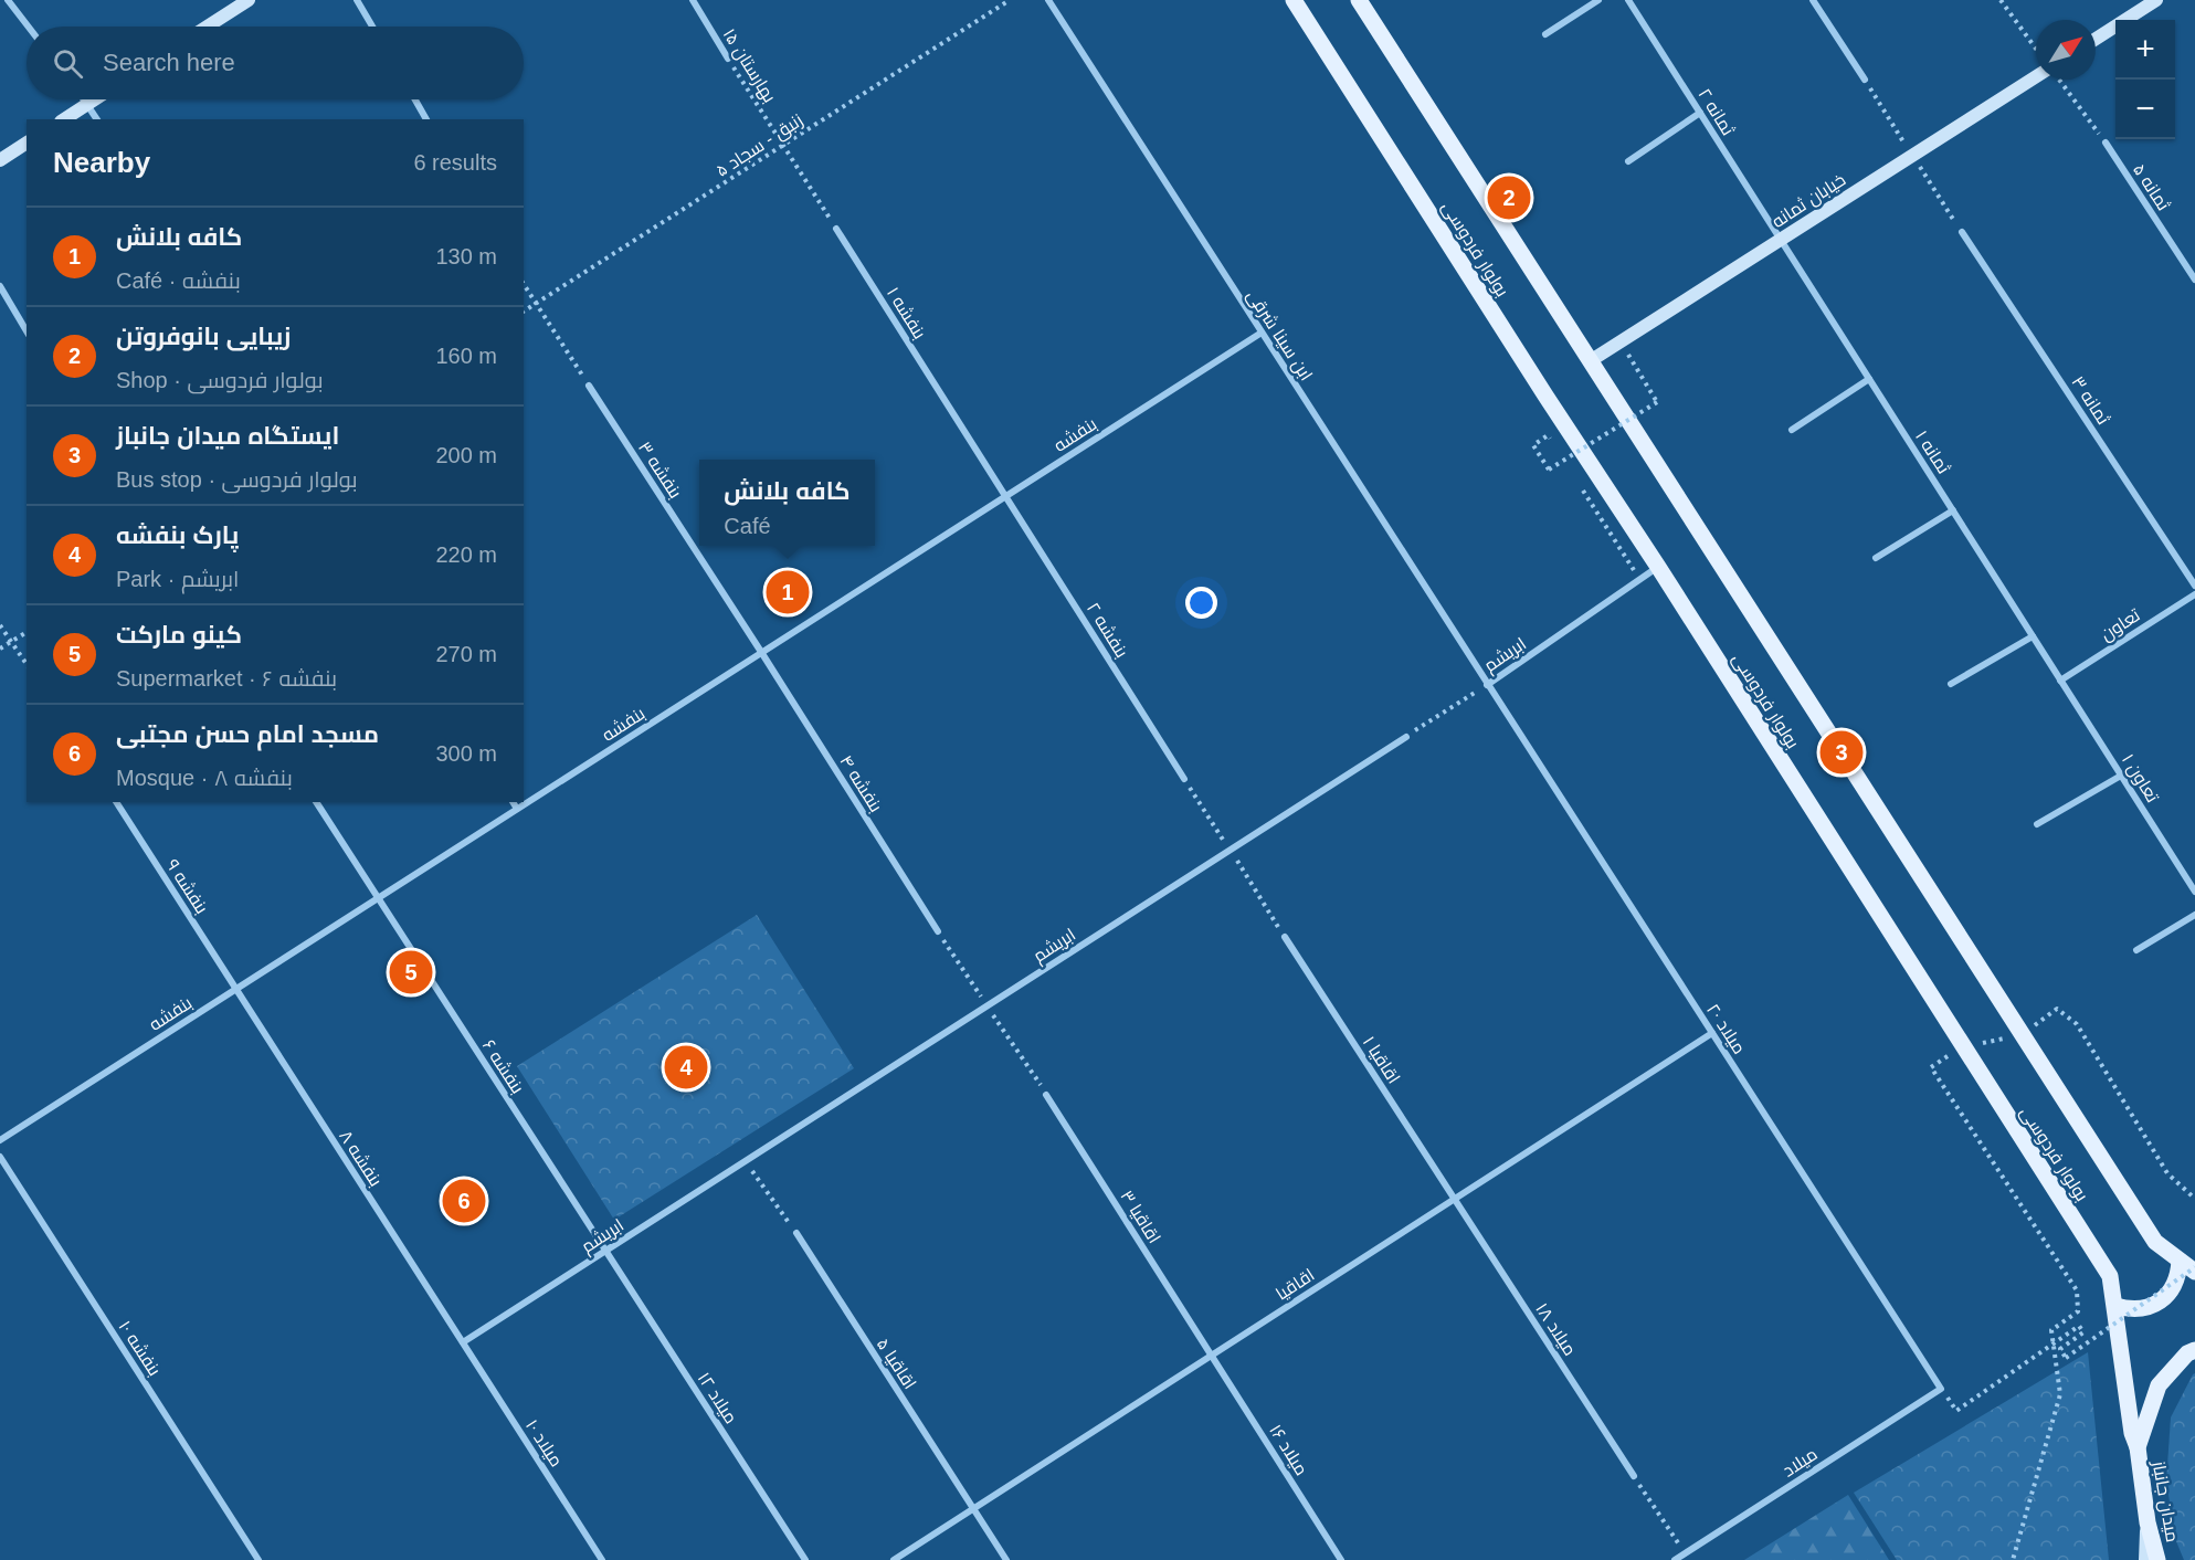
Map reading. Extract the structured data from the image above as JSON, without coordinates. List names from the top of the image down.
{
  "streets": {
    "main road": ["بولوار فردوسی", "میدان جانباز"],
    "street": [
      "بهارستان ۱۵",
      "ثمانه ۲",
      "ثمانه ۵",
      "خیابان ثمانه",
      "بنفشه ۱",
      "ابن سینا شرقی",
      "ثمانه ۳",
      "بنفشه",
      "ثمانه ۱",
      "بنفشه ۳",
      "تعاون",
      "بنفشه ۲",
      "ابریشم",
      "تعاون ۱",
      "بنفشه ۴",
      "بنفشه ۹",
      "میلاد ۲۰",
      "اقاقیا ۱",
      "بنفشه ۶",
      "بنفشه ۸",
      "اقاقیا ۳",
      "اقاقیا",
      "میلاد ۱۸",
      "بنفشه ۱۰",
      "اقاقیا ۵",
      "میلاد ۱۲",
      "میلاد ۱۰",
      "میلاد ۱۶",
      "میلاد"
    ],
    "path": ["زنبق - سجاد ۵"]
  },
  "crossings": [
    ["بهارستان ۱۵", "زنبق - سجاد ۵"],
    ["ثمانه ۲", "خیابان ثمانه"],
    ["ثمانه ۲", "ثمانه ۱"],
    ["خیابان ثمانه", "بولوار فردوسی"],
    ["خیابان ثمانه", "ثمانه ۱"],
    ["بولوار فردوسی", "ابریشم"],
    ["بولوار فردوسی", "میدان جانباز"],
    ["بنفشه ۱", "بنفشه"],
    ["بنفشه ۱", "بنفشه ۲"],
    ["ابن سینا شرقی", "بنفشه"],
    ["ابن سینا شرقی", "ابریشم"],
    ["ابن سینا شرقی", "میلاد ۲۰"],
    ["بنفشه", "بنفشه ۳"],
    ["بنفشه", "بنفشه ۲"],
    ["بنفشه", "بنفشه ۴"],
    ["بنفشه", "بنفشه ۹"],
    ["بنفشه", "بنفشه ۶"],
    ["بنفشه", "بنفشه ۸"],
    ["ثمانه ۱", "تعاون"],
    ["ثمانه ۱", "تعاون ۱"],
    ["بنفشه ۳", "بنفشه ۴"],
    ["تعاون", "تعاون ۱"],
    ["ابریشم", "میلاد ۲۰"],
    ["ابریشم", "بنفشه ۶"],
    ["ابریشم", "بنفشه ۸"],
    ["ابریشم", "میلاد ۱۲"],
    ["ابریشم", "میلاد ۱۰"],
    ["بنفشه ۹", "بنفشه ۸"],
    ["میلاد ۲۰", "اقاقیا"],
    ["میلاد ۲۰", "میلاد"],
    ["اقاقیا ۱", "اقاقیا"],
    ["اقاقیا ۱", "میلاد ۱۸"],
    ["بنفشه ۶", "میلاد ۱۲"],
    ["بنفشه ۸", "میلاد ۱۰"],
    ["اقاقیا ۳", "اقاقیا"],
    ["اقاقیا ۳", "میلاد ۱۶"],
    ["اقاقیا", "میلاد ۱۸"],
    ["اقاقیا", "اقاقیا ۵"],
    ["اقاقیا", "میلاد ۱۶"]
  ],
  "north": "top right",
  "page": {
    "map_buttons": ["+", "−"],
    "search": "Search here",
    "heading": ["Nearby", "6 results"],
    "pins": [
      "2",
      "1",
      "3",
      "5",
      "4",
      "6"
    ],
    "list": [
      {
        "mark": "1",
        "name": "کافه بلانش",
        "note": "Café · بنفشه",
        "value": "130 m"
      },
      {
        "mark": "2",
        "name": "زیبایی بانوفروتن",
        "note": "Shop · بولوار فردوسی",
        "value": "160 m"
      },
      {
        "mark": "3",
        "name": "ایستگاه میدان جانباز",
        "note": "Bus stop · بولوار فردوسی",
        "value": "200 m"
      },
      {
        "mark": "4",
        "name": "پارک بنفشه",
        "note": "Park · ابریشم",
        "value": "220 m"
      },
      {
        "mark": "5",
        "name": "کینو مارکت",
        "note": "Supermarket · بنفشه ۶",
        "value": "270 m"
      },
      {
        "mark": "6",
        "name": "مسجد امام حسن مجتبی",
        "note": "Mosque · بنفشه ۸",
        "value": "300 m"
      }
    ],
    "popup": ["کافه بلانش", "Café"]
  }
}
